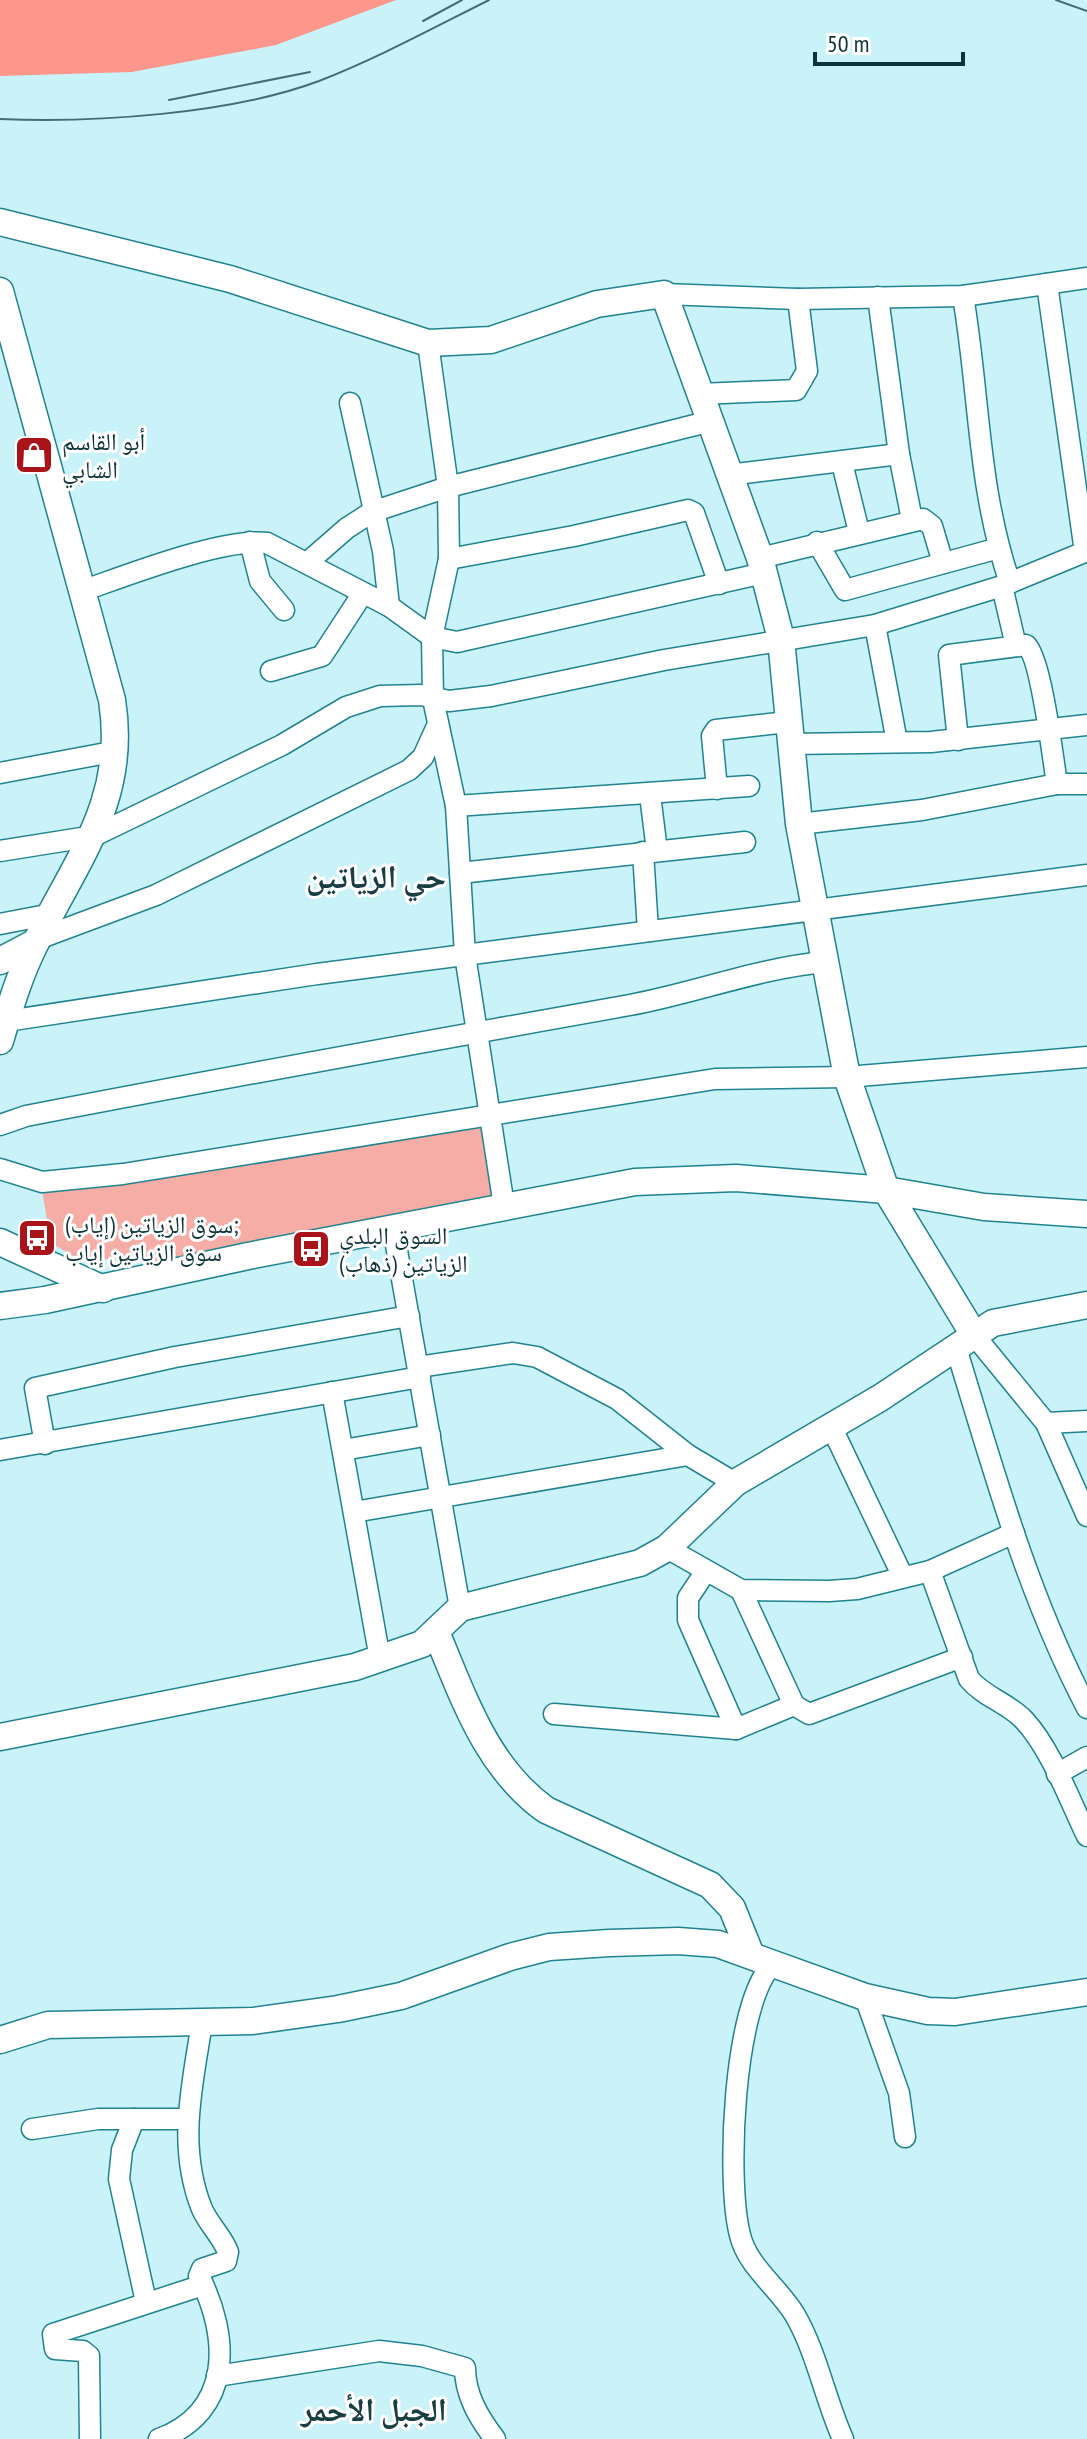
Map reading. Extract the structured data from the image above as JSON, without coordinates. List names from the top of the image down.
{
  "districts": ["حي الزياتين", "الجبل الأحمر"],
  "places": {
    "shop": ["أبو القاسم الشابي"],
    "bus stop": ["سوق الزياتين (إياب); سوق الزياتين إياب", "السوق البلدي الزياتين (ذهاب)"]
  },
  "scale_bar": "50 m"
}
